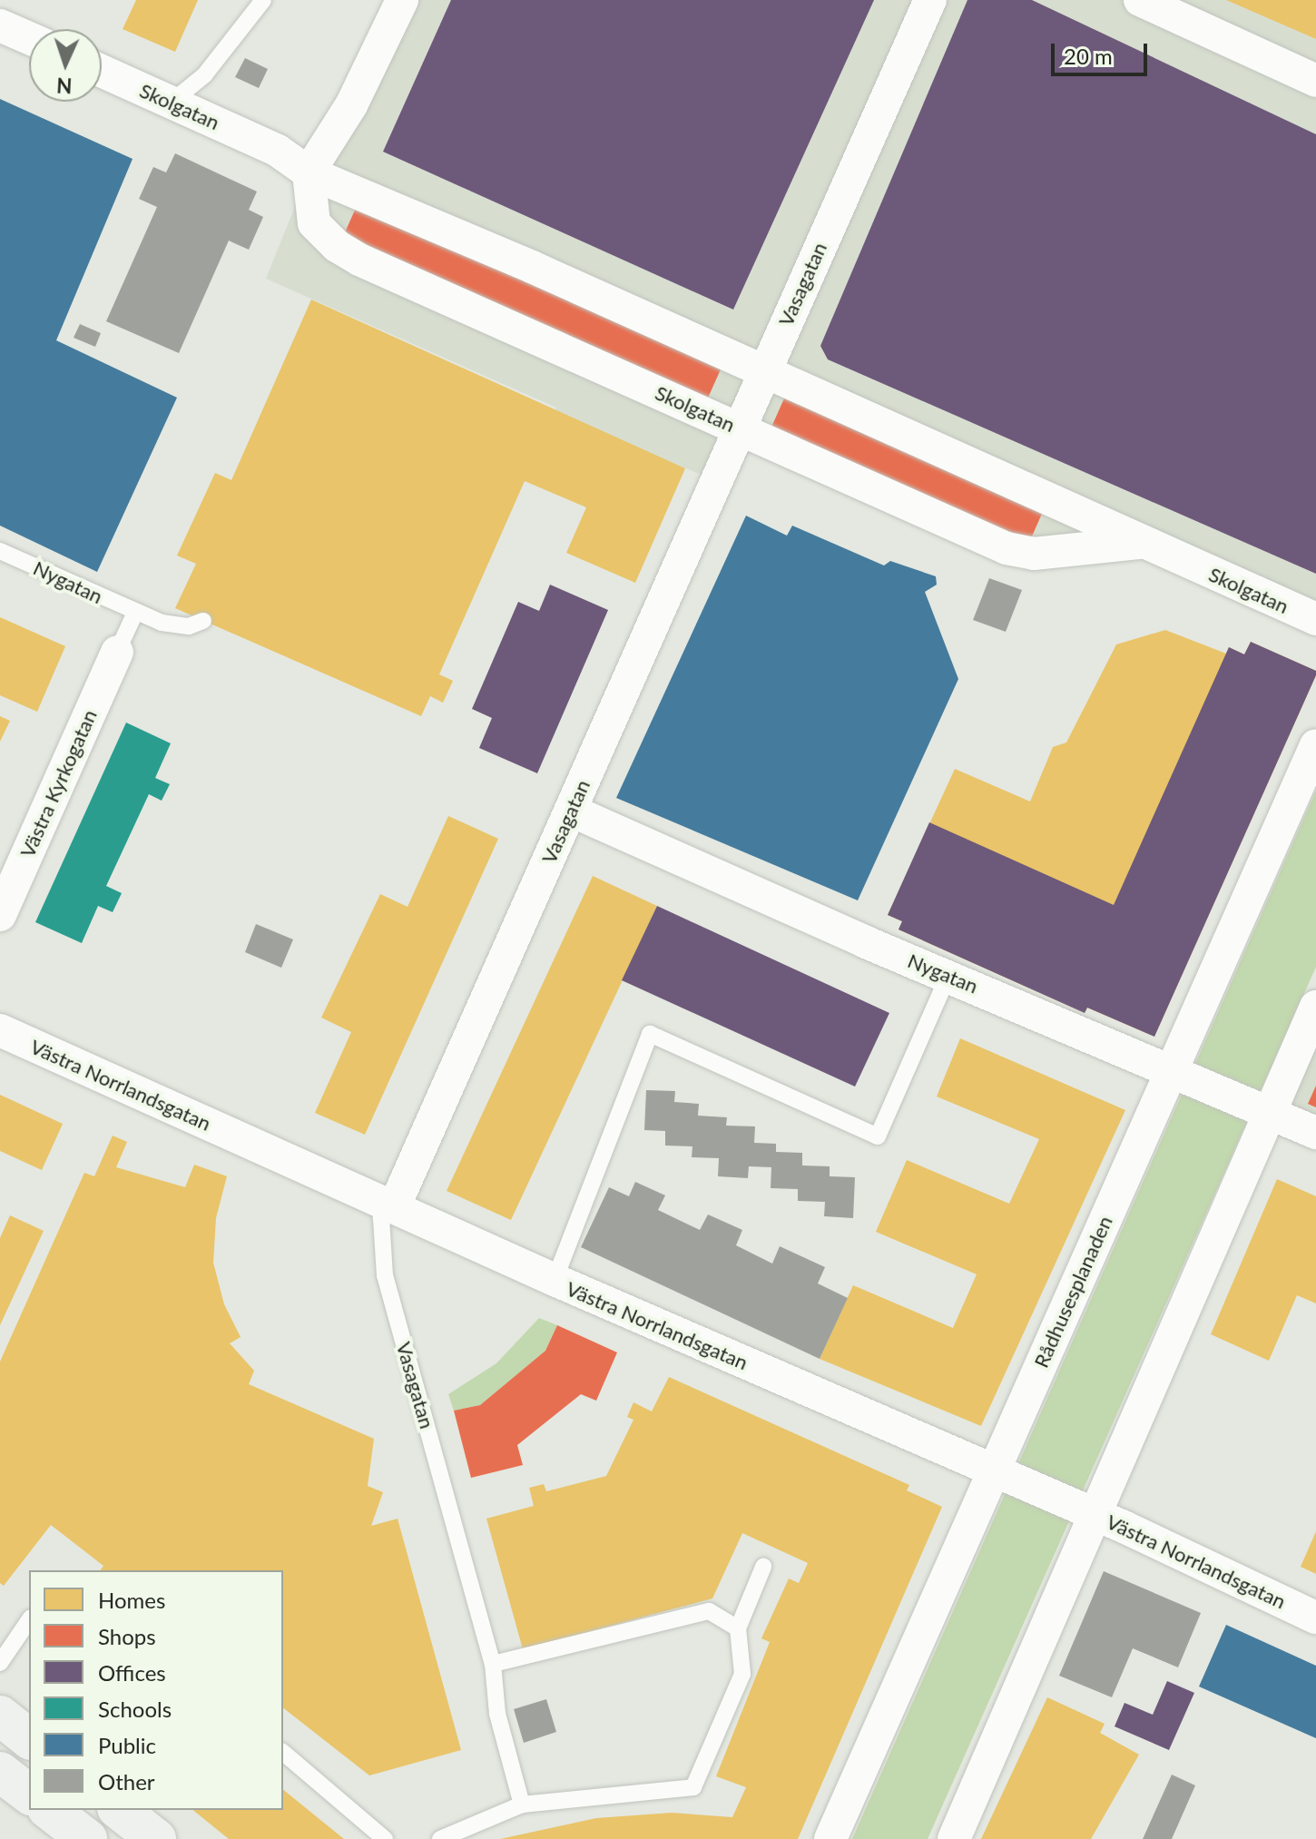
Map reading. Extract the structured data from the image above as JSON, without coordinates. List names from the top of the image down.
{
  "streets": {
    "street": [
      "Skolgatan",
      "Vasagatan",
      "Nygatan",
      "Västra Kyrkogatan",
      "Västra Norrlandsgatan",
      "Rådhusesplanaden"
    ]
  },
  "crossings": [
    ["Skolgatan", "Vasagatan"],
    ["Vasagatan", "Nygatan"],
    ["Vasagatan", "Västra Norrlandsgatan"],
    ["Nygatan", "Rådhusesplanaden"],
    ["Västra Norrlandsgatan", "Rådhusesplanaden"]
  ],
  "legend": [
    "Homes",
    "Shops",
    "Offices",
    "Schools",
    "Public",
    "Other"
  ],
  "scale_bar": "20 m",
  "north": "bottom"
}
